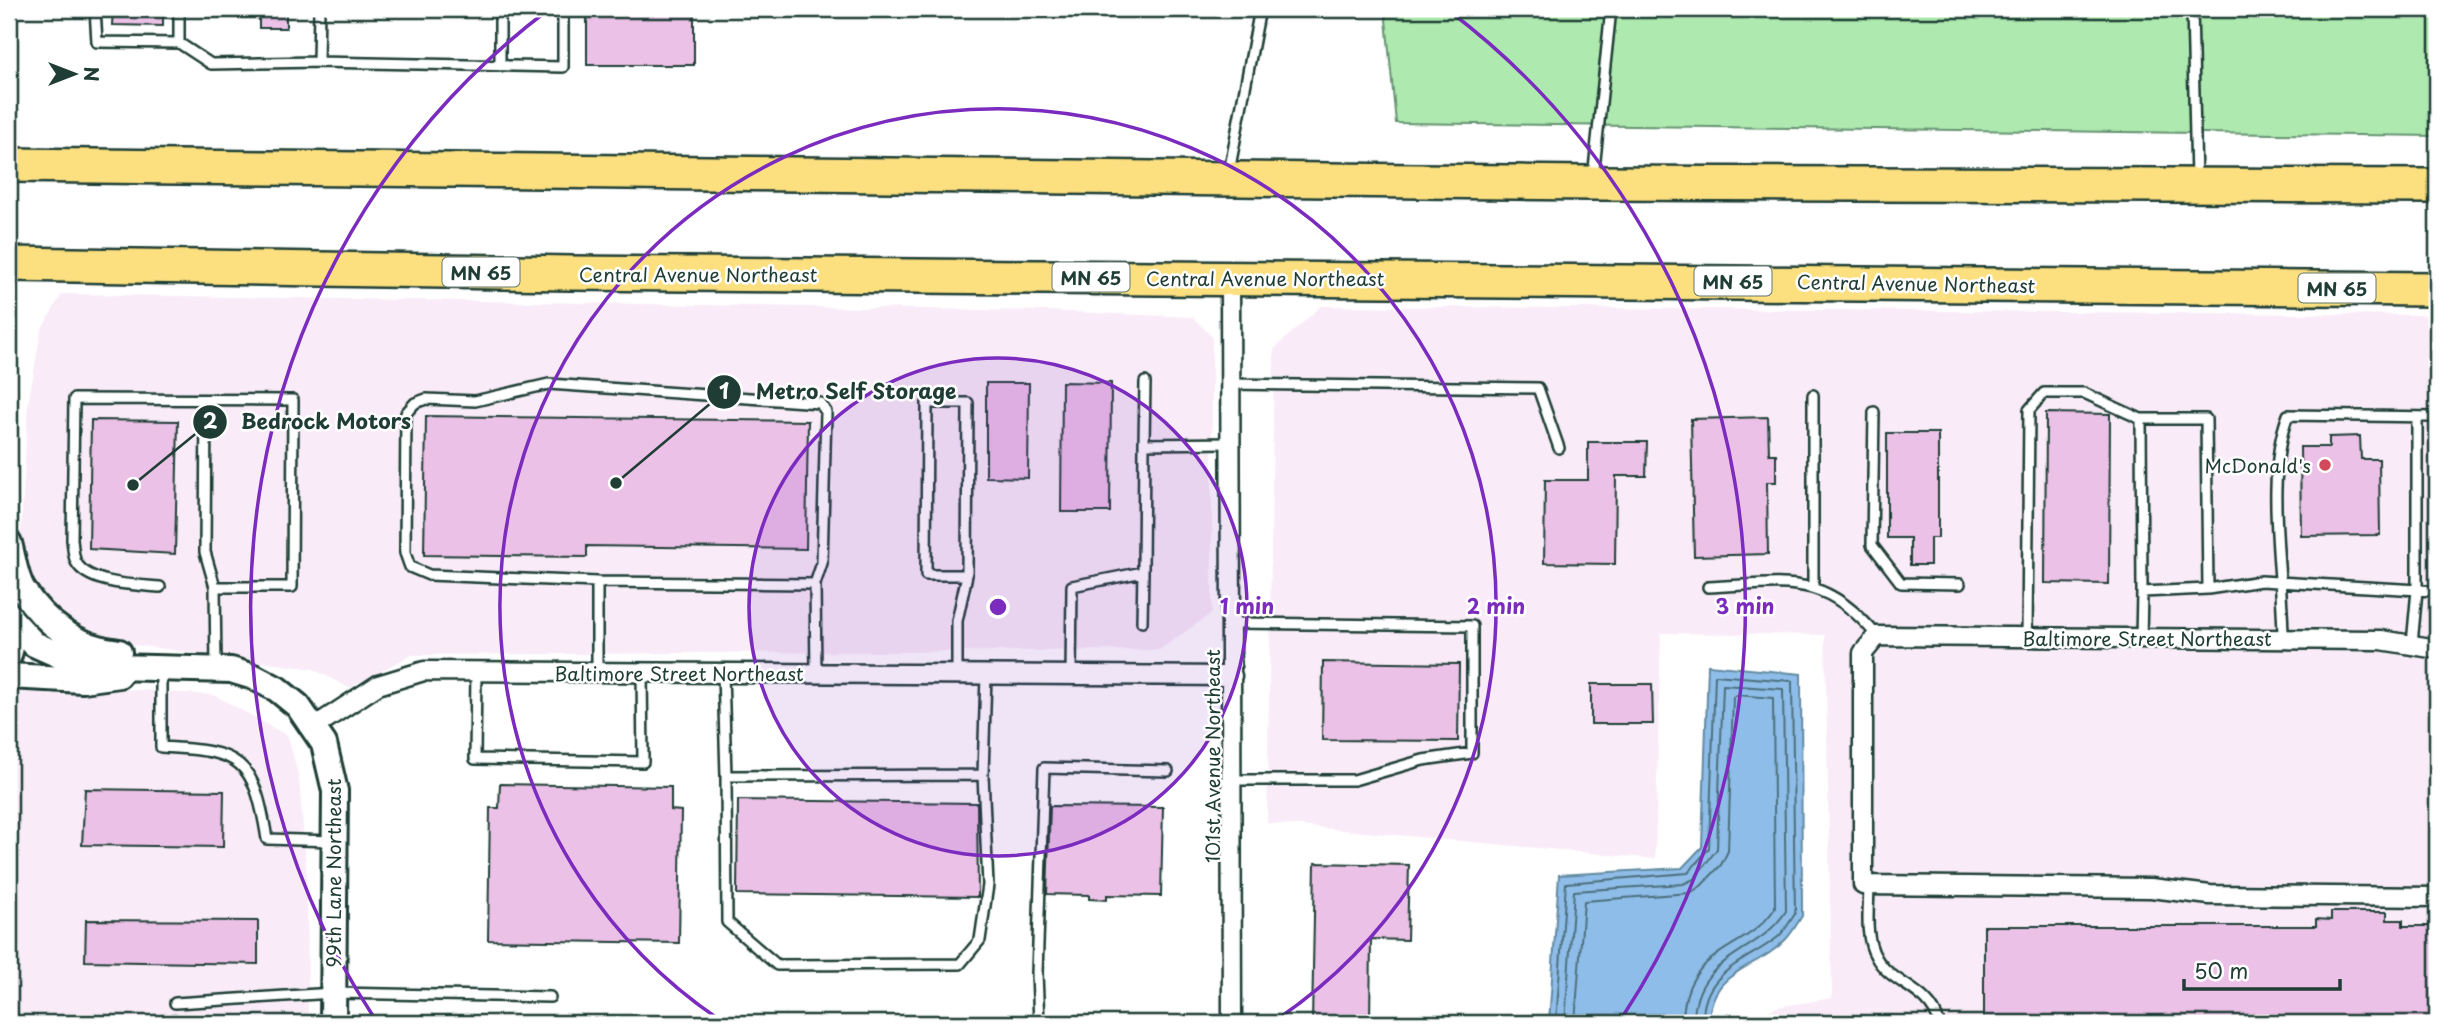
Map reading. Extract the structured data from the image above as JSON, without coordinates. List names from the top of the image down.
{
  "streets": {
    "highway": ["MN 65", "Central Avenue Northeast"],
    "street": ["Baltimore Street Northeast", "101st Avenue Northeast", "99th Lane Northeast"]
  },
  "crossings": [
    ["Central Avenue Northeast", "101st Avenue Northeast"],
    ["Baltimore Street Northeast", "101st Avenue Northeast"],
    ["Baltimore Street Northeast", "99th Lane Northeast"]
  ],
  "places": ["McDonald's", "Metro Self Storage", "Bedrock Motors"],
  "scale_bar": "50 m",
  "north": "right",
  "rings": ["1 min", "2 min", "3 min"]
}
